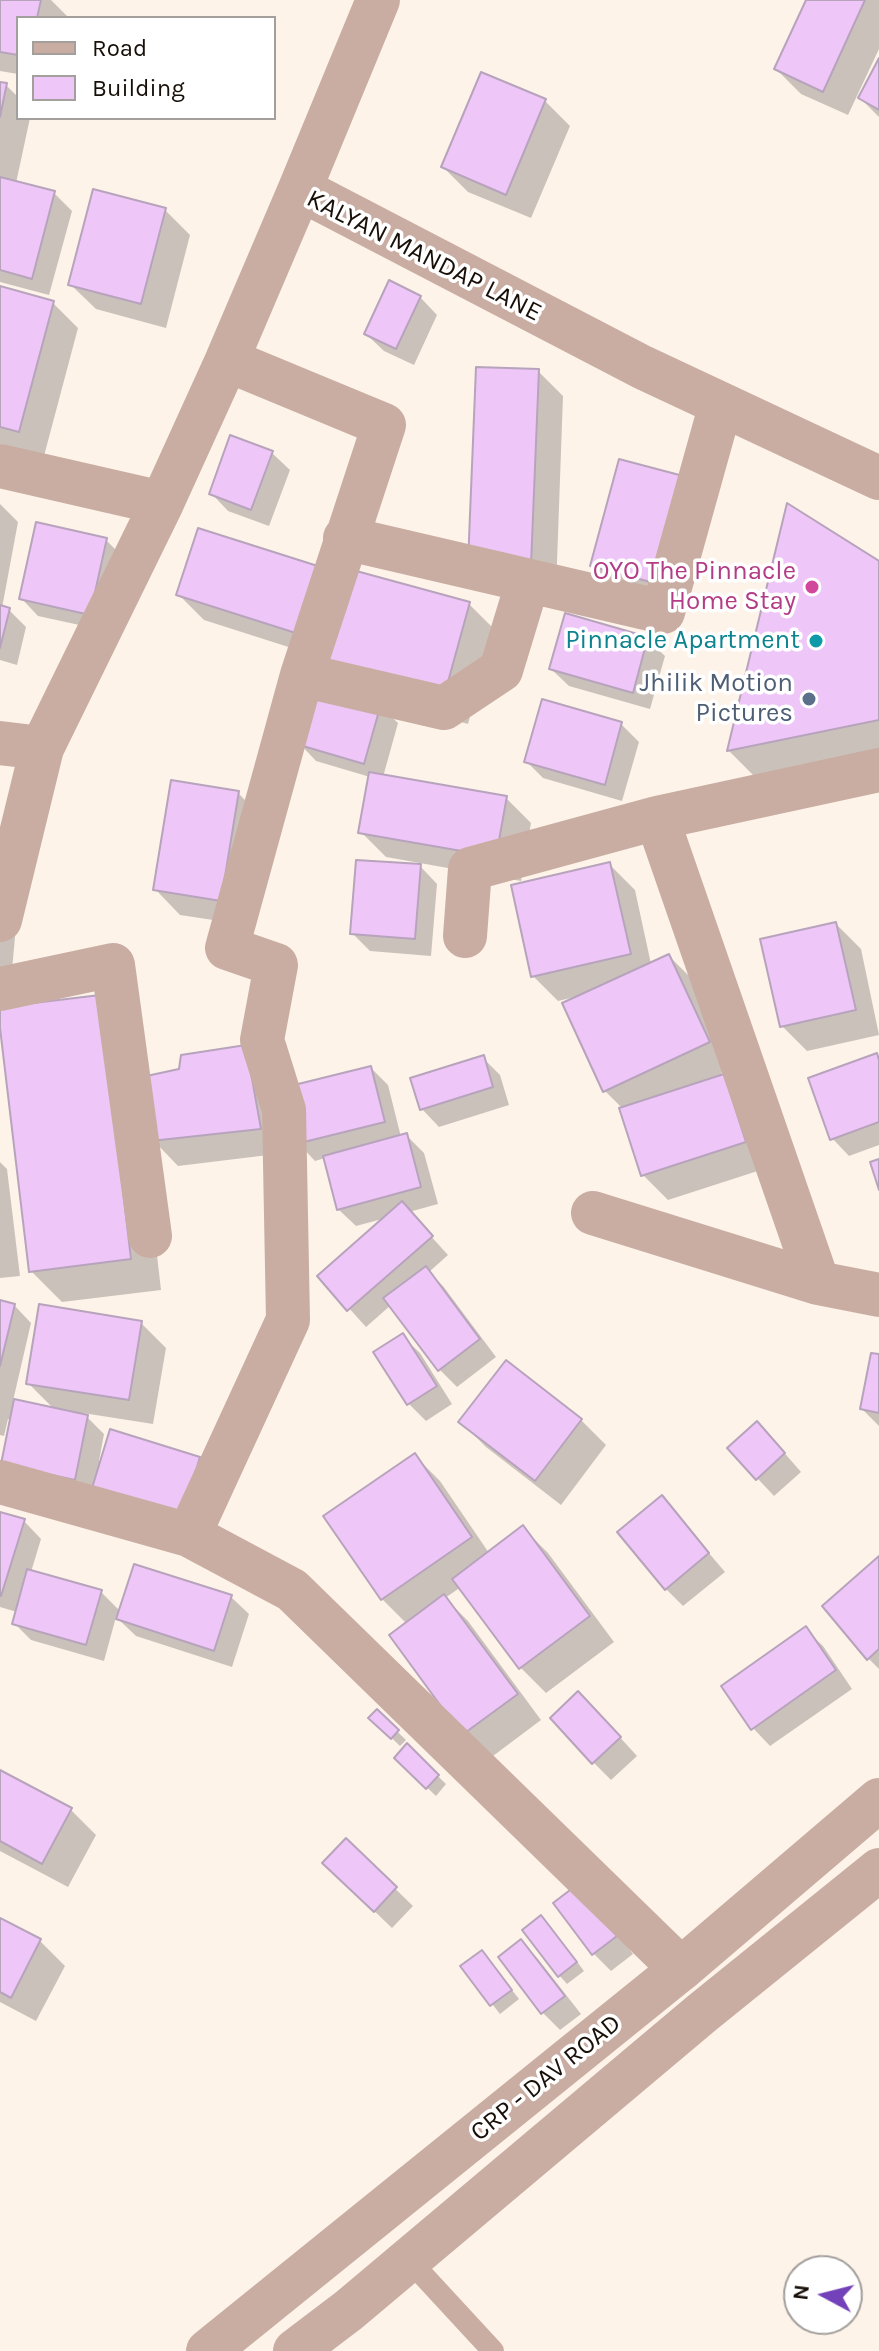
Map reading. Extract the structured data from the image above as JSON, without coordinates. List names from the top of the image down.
{
  "streets": {
    "street": ["KALYAN MANDAP LANE", "CRP - DAV ROAD"]
  },
  "places": ["OYO The Pinnacle Home Stay", "Pinnacle Apartment", "Jhilik Motion Pictures"],
  "legend": ["Road", "Building"],
  "north": "left"
}
